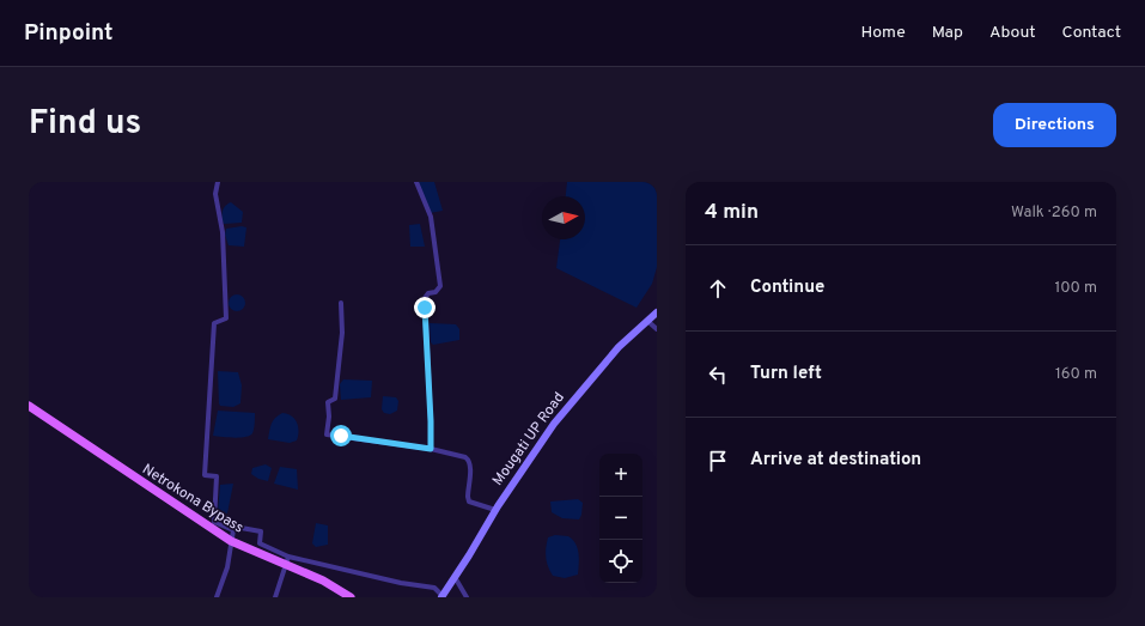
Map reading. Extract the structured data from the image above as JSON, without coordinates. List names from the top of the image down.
{
  "streets": {
    "main road": ["Netrokona Bypass"],
    "street": ["Mougati UP Road"]
  },
  "north": "right",
  "page": {
    "header": "Pinpoint",
    "nav": [
      "Home",
      "Map",
      "About",
      "Contact"
    ],
    "title": "Find us",
    "buttons": "Directions",
    "heading": ["4 min", "Walk · 260 m"],
    "list": [
      ["Continue", "100 m"],
      ["Turn left", "160 m"],
      "Arrive at destination"
    ],
    "map_buttons": ["+", "−"]
  }
}
